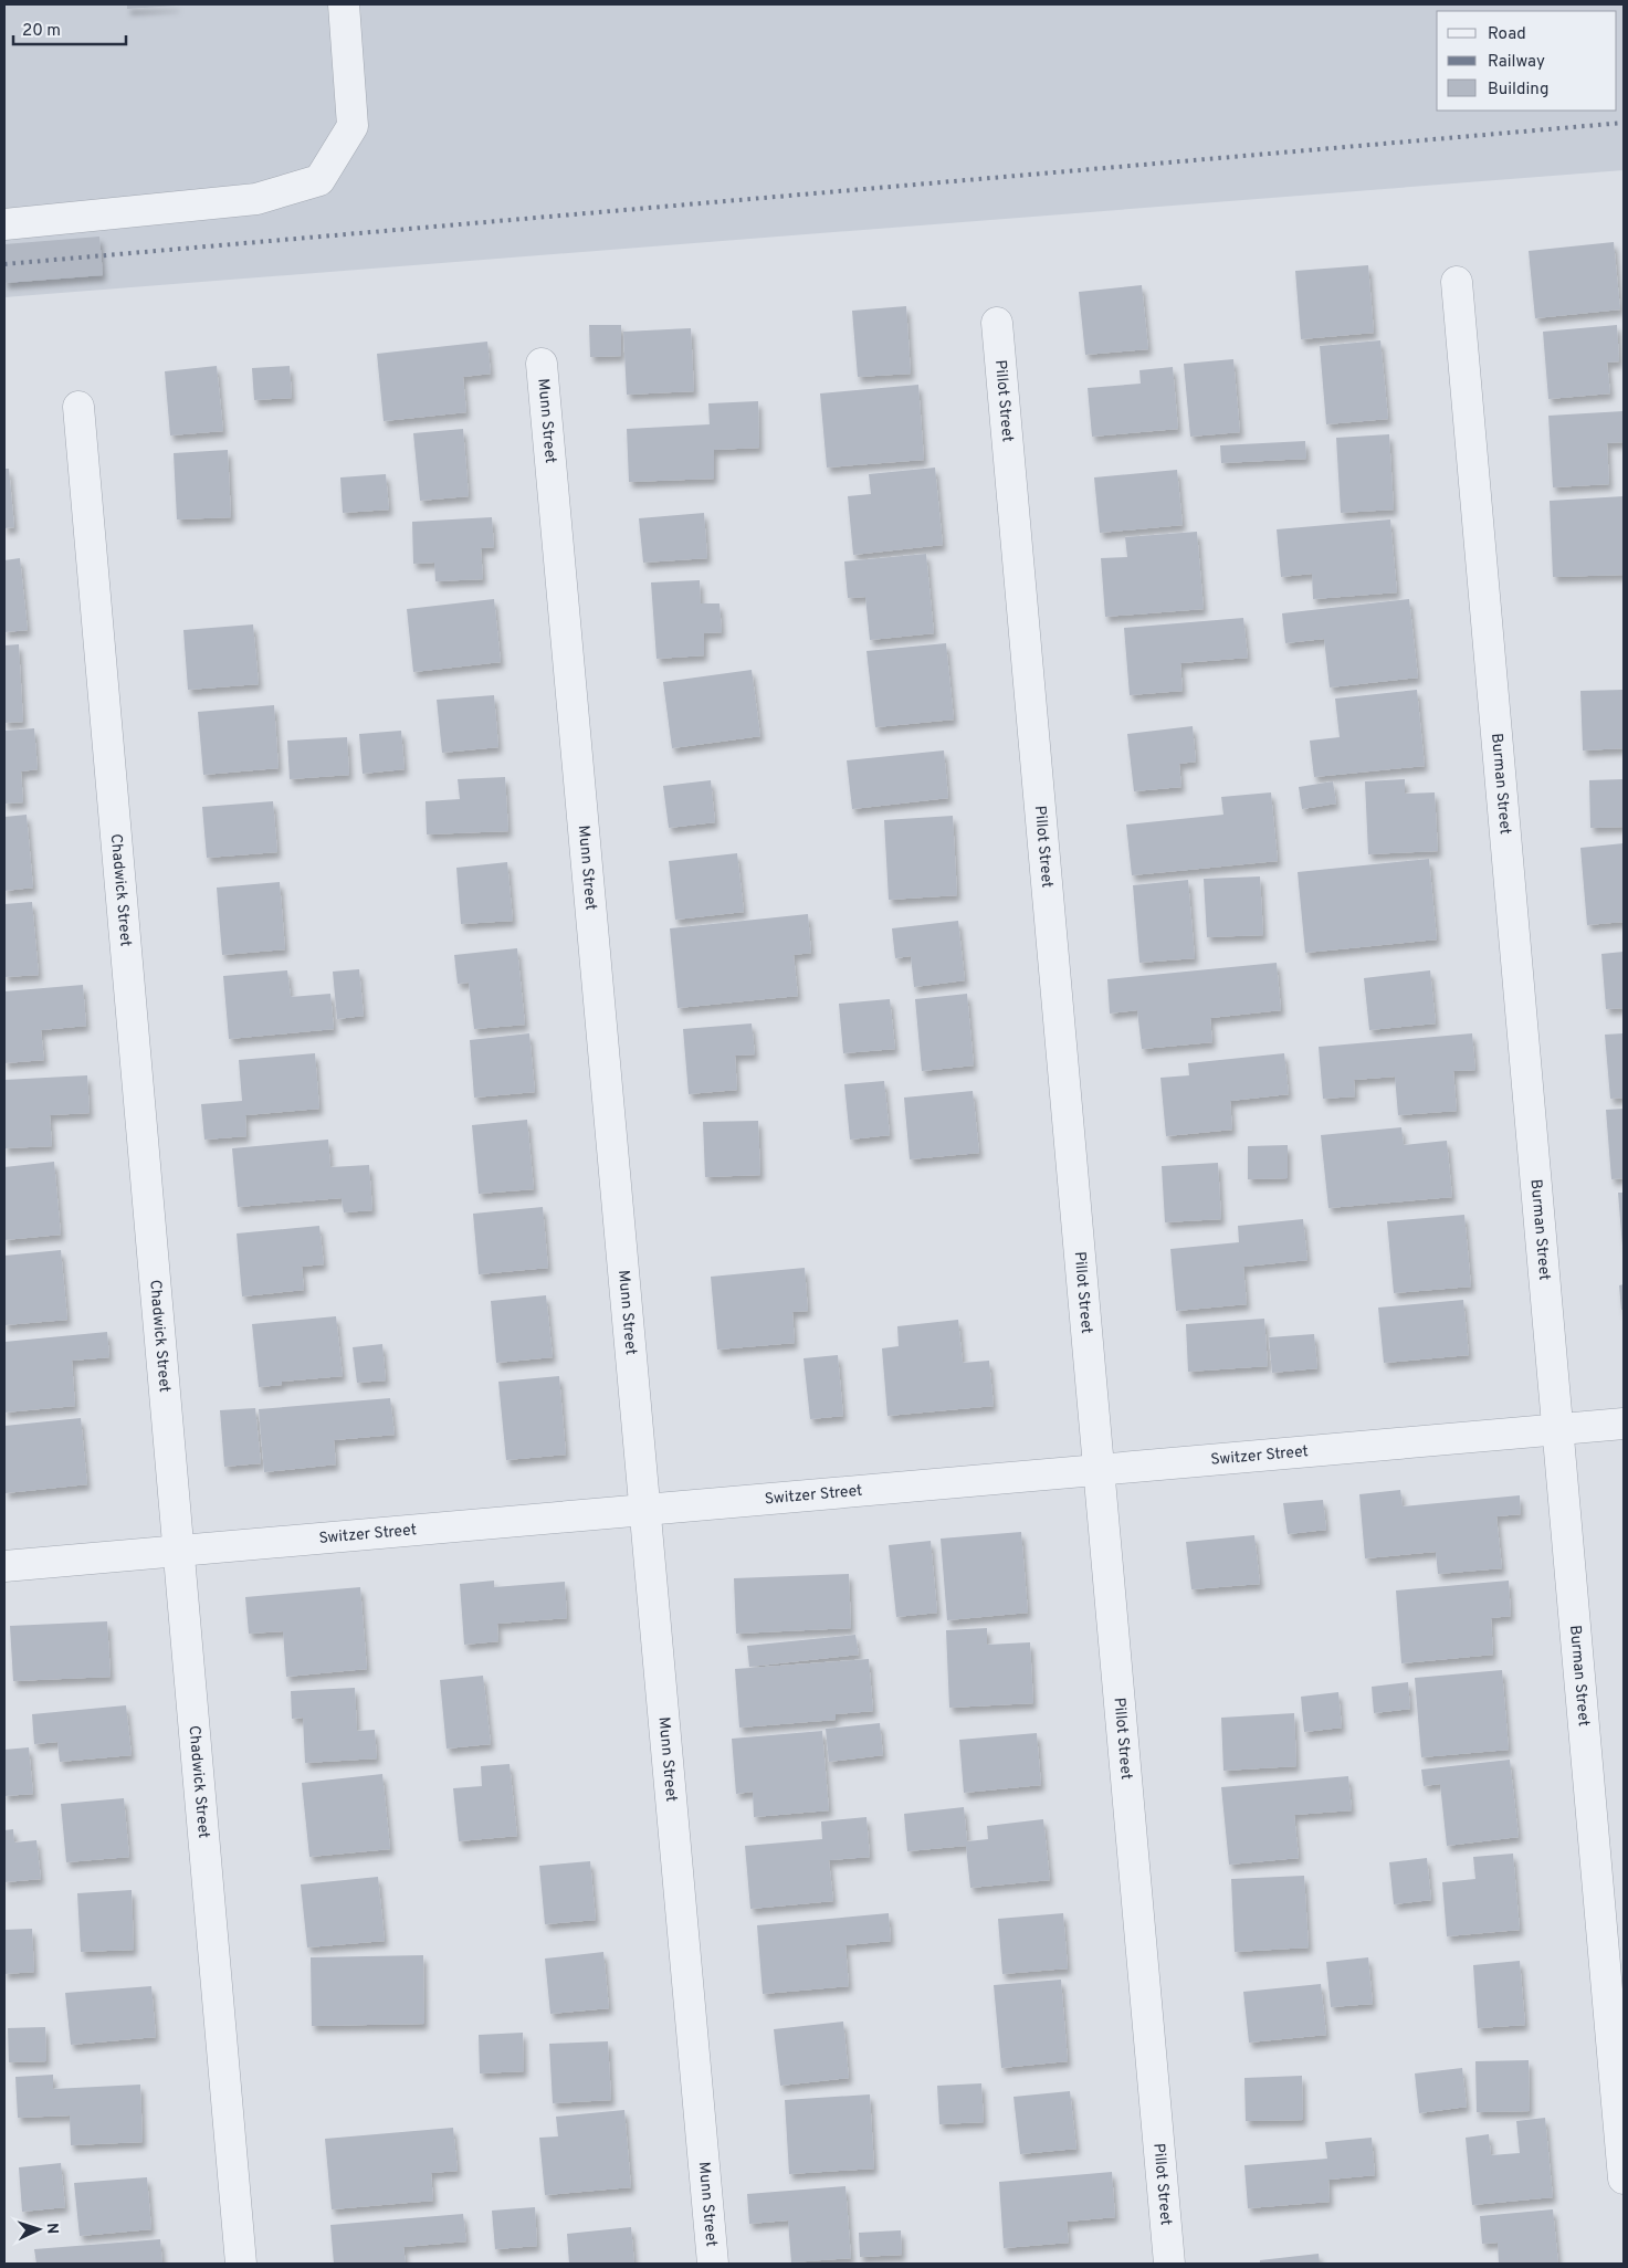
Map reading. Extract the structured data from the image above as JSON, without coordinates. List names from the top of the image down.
{
  "streets": {
    "street": [
      "Pillot Street",
      "Munn Street",
      "Burman Street",
      "Chadwick Street",
      "Switzer Street"
    ]
  },
  "crossings": [
    ["Pillot Street", "Switzer Street"],
    ["Munn Street", "Switzer Street"],
    ["Burman Street", "Switzer Street"],
    ["Chadwick Street", "Switzer Street"]
  ],
  "legend": ["Road", "Railway", "Building"],
  "scale_bar": "20 m",
  "north": "right"
}
